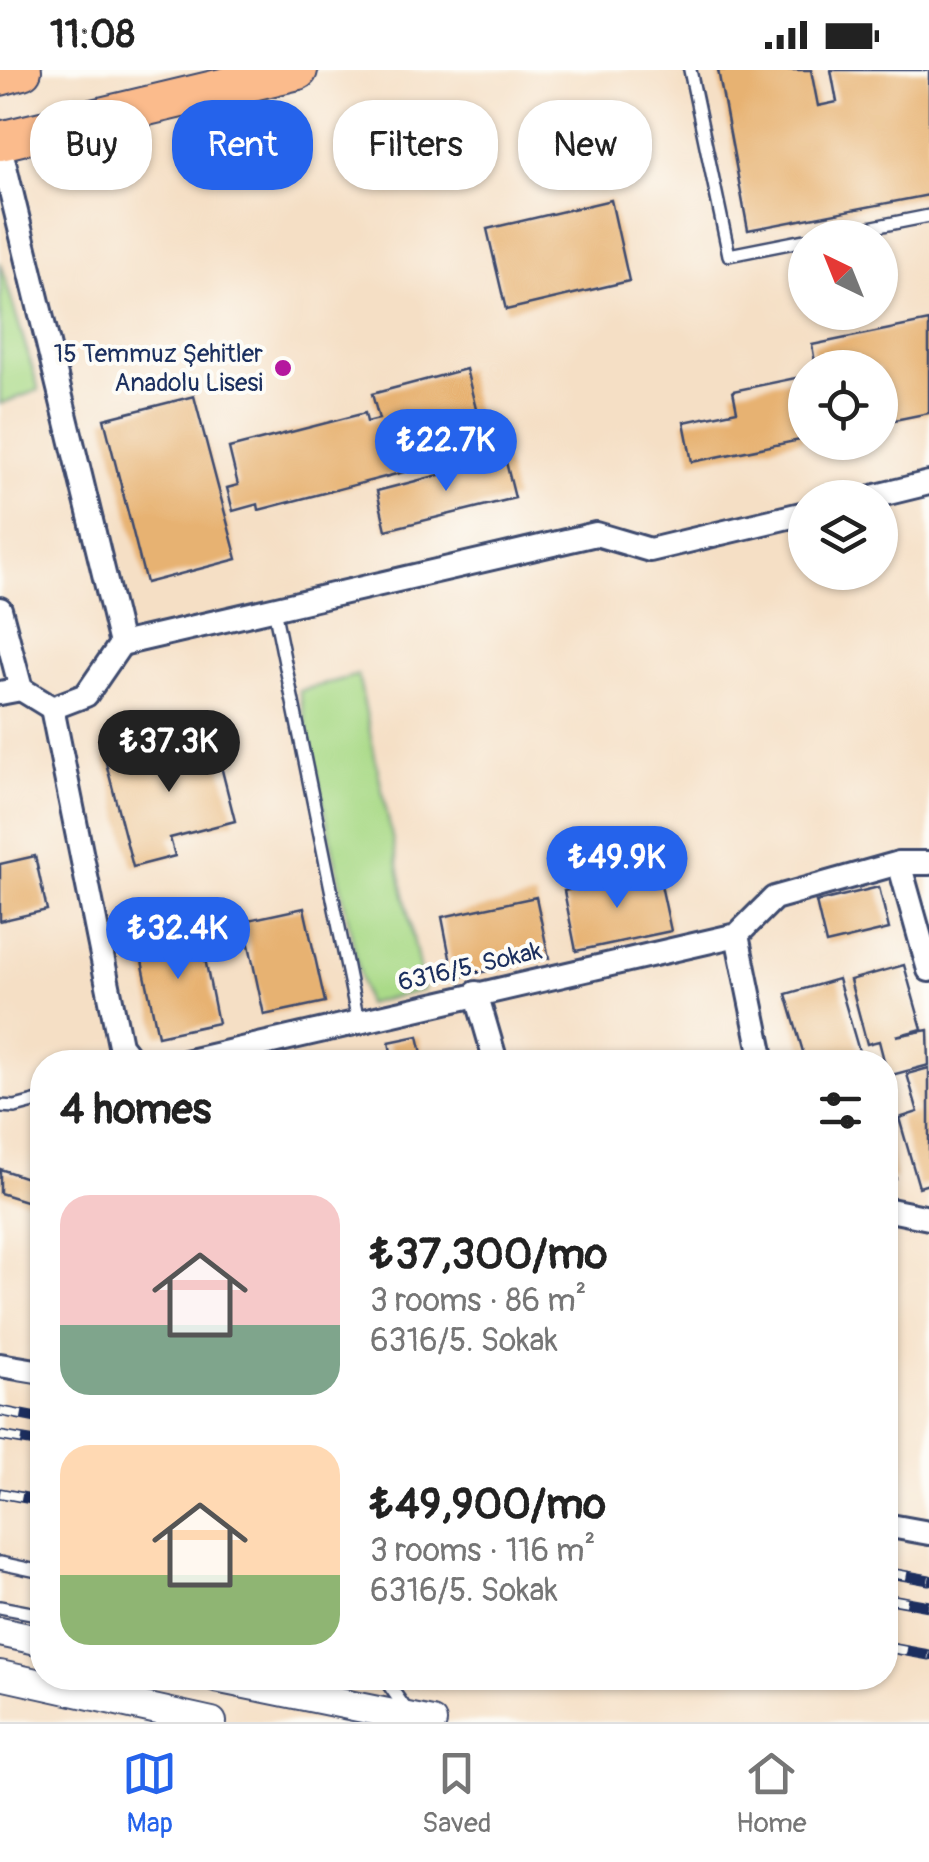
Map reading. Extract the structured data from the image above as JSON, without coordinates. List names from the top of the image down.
{
  "streets": {
    "street": ["6316/5. Sokak"]
  },
  "places": ["15 Temmuz Şehitler Anadolu Lisesi"],
  "north": "top left",
  "page": {
    "status": "11:08",
    "chip": [
      "Buy",
      "Rent",
      "Filters",
      "New"
    ],
    "price": [
      "₺22.7K",
      "₺37.3K",
      "₺49.9K",
      "₺32.4K"
    ],
    "heading": "4 homes",
    "list": [
      {
        "name": "₺37,300/mo",
        "note": "3 rooms · 86 m² · 6316/5. Sokak"
      },
      {
        "name": "₺49,900/mo",
        "note": "3 rooms · 116 m² · 6316/5. Sokak"
      }
    ],
    "tabs": ["Map", "Saved", "Home"]
  }
}
